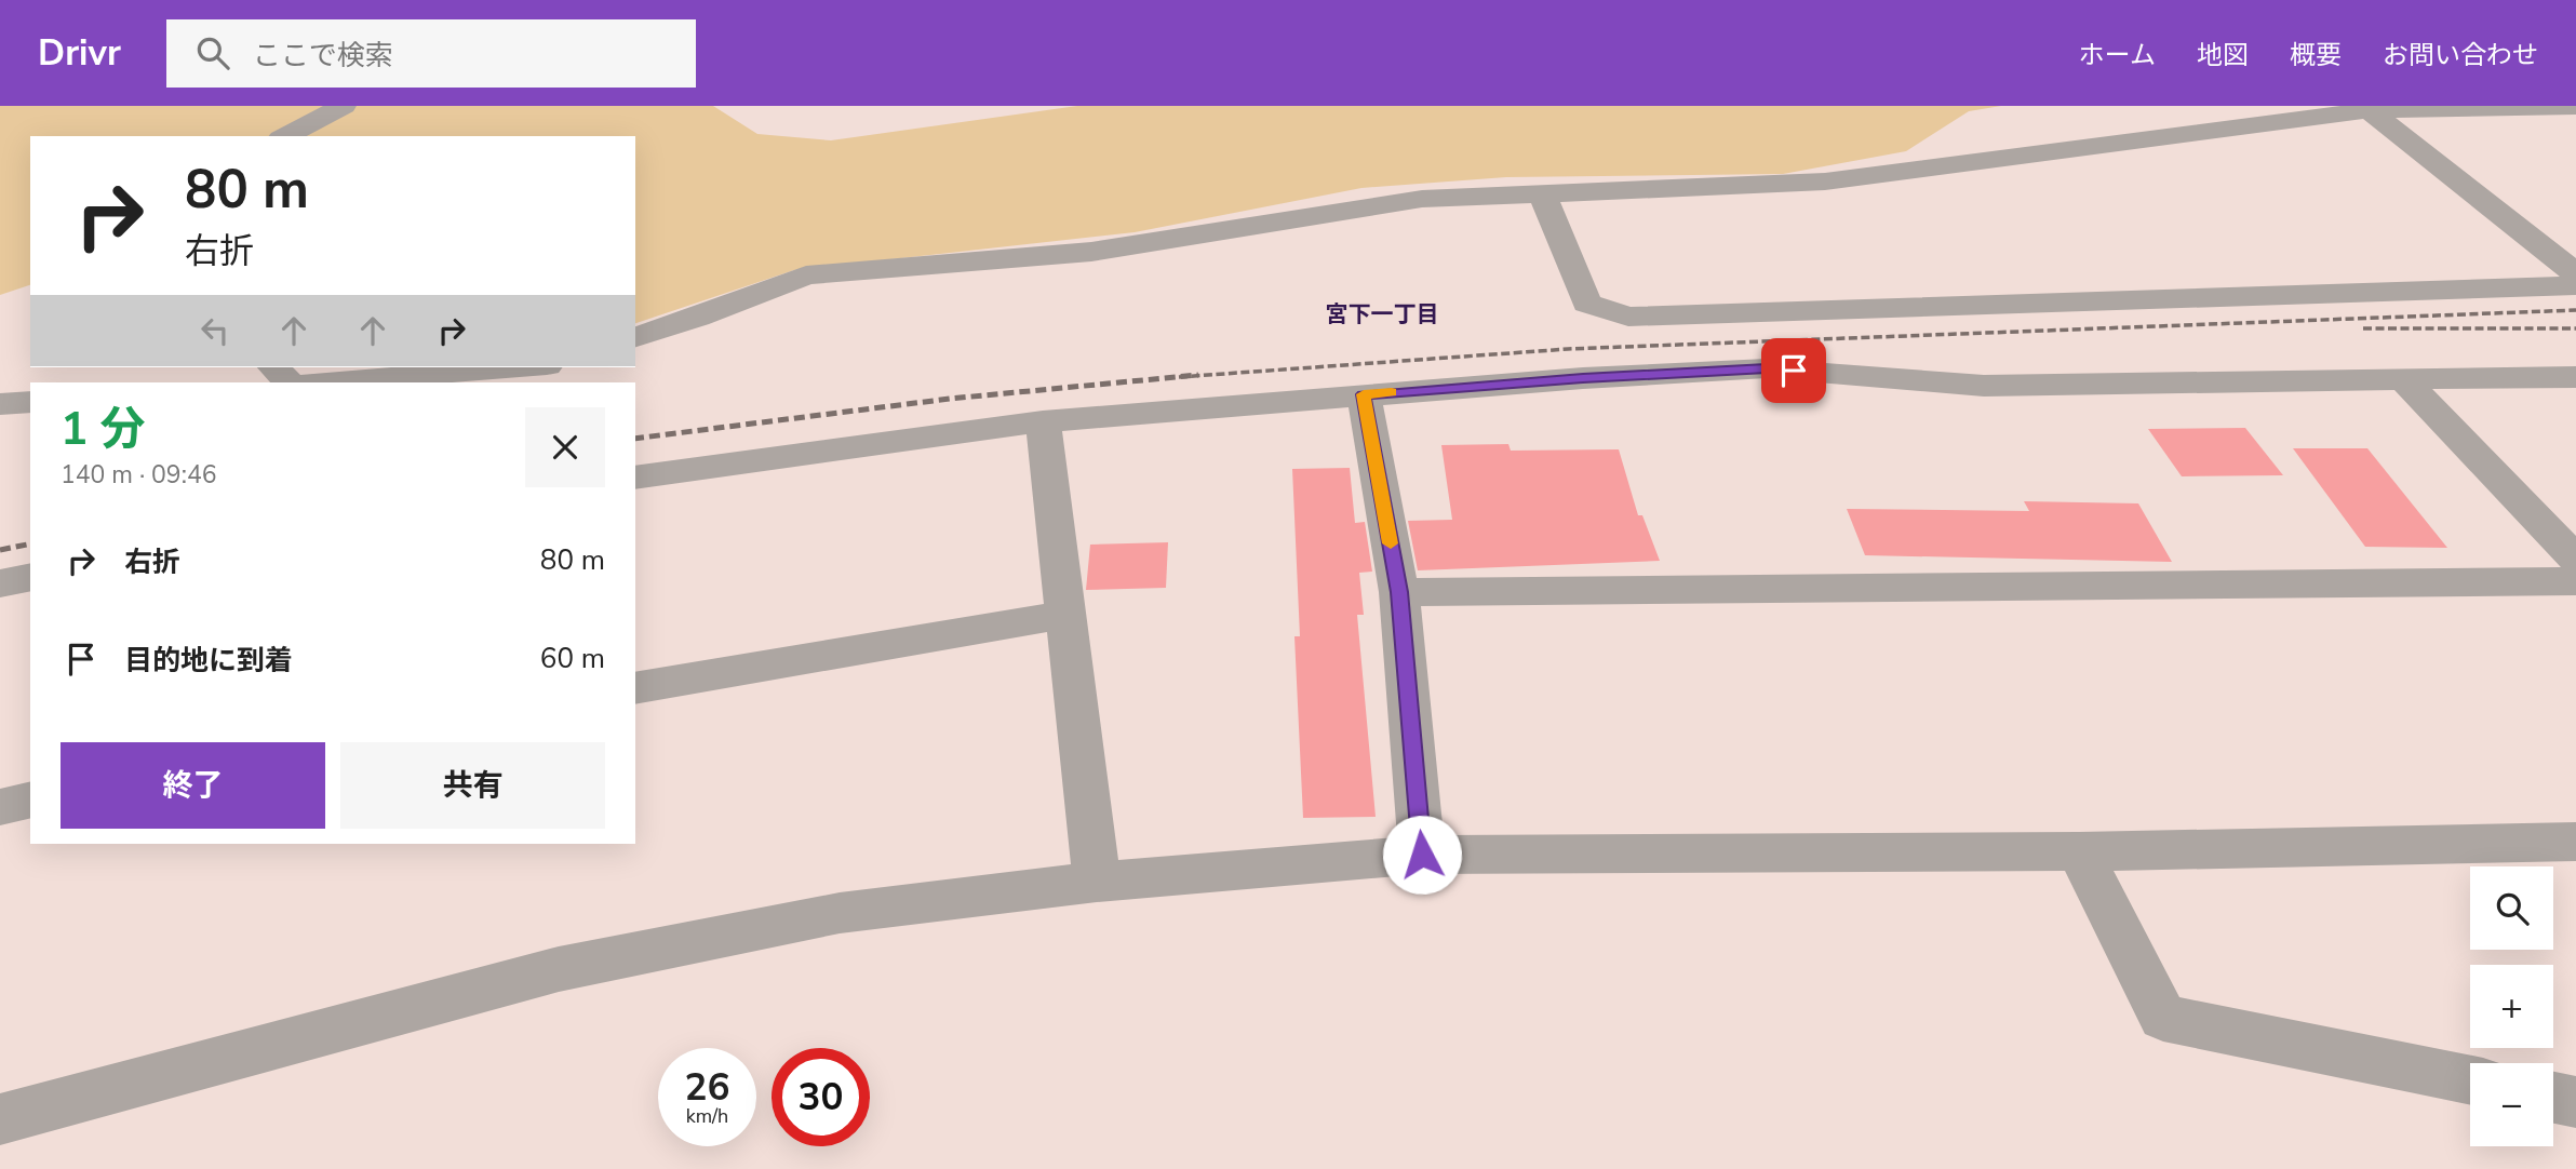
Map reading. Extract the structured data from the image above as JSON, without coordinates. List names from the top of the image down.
{
  "districts": ["宮下一丁目"],
  "page": {
    "header": "Drivr",
    "search": "ここで検索",
    "nav": [
      "ホーム",
      "地図",
      "概要",
      "お問い合わせ"
    ],
    "turn": ["80 m", "右折"],
    "heading": ["1 分", "140 m · 09:46"],
    "list": [
      {
        "name": "右折",
        "value": "80 m"
      },
      {
        "name": "目的地に到着",
        "value": "60 m"
      }
    ],
    "buttons": ["終了", "共有"],
    "map_buttons": ["+", "−"],
    "speed": "26 km/h",
    "limit": "30"
  }
}
